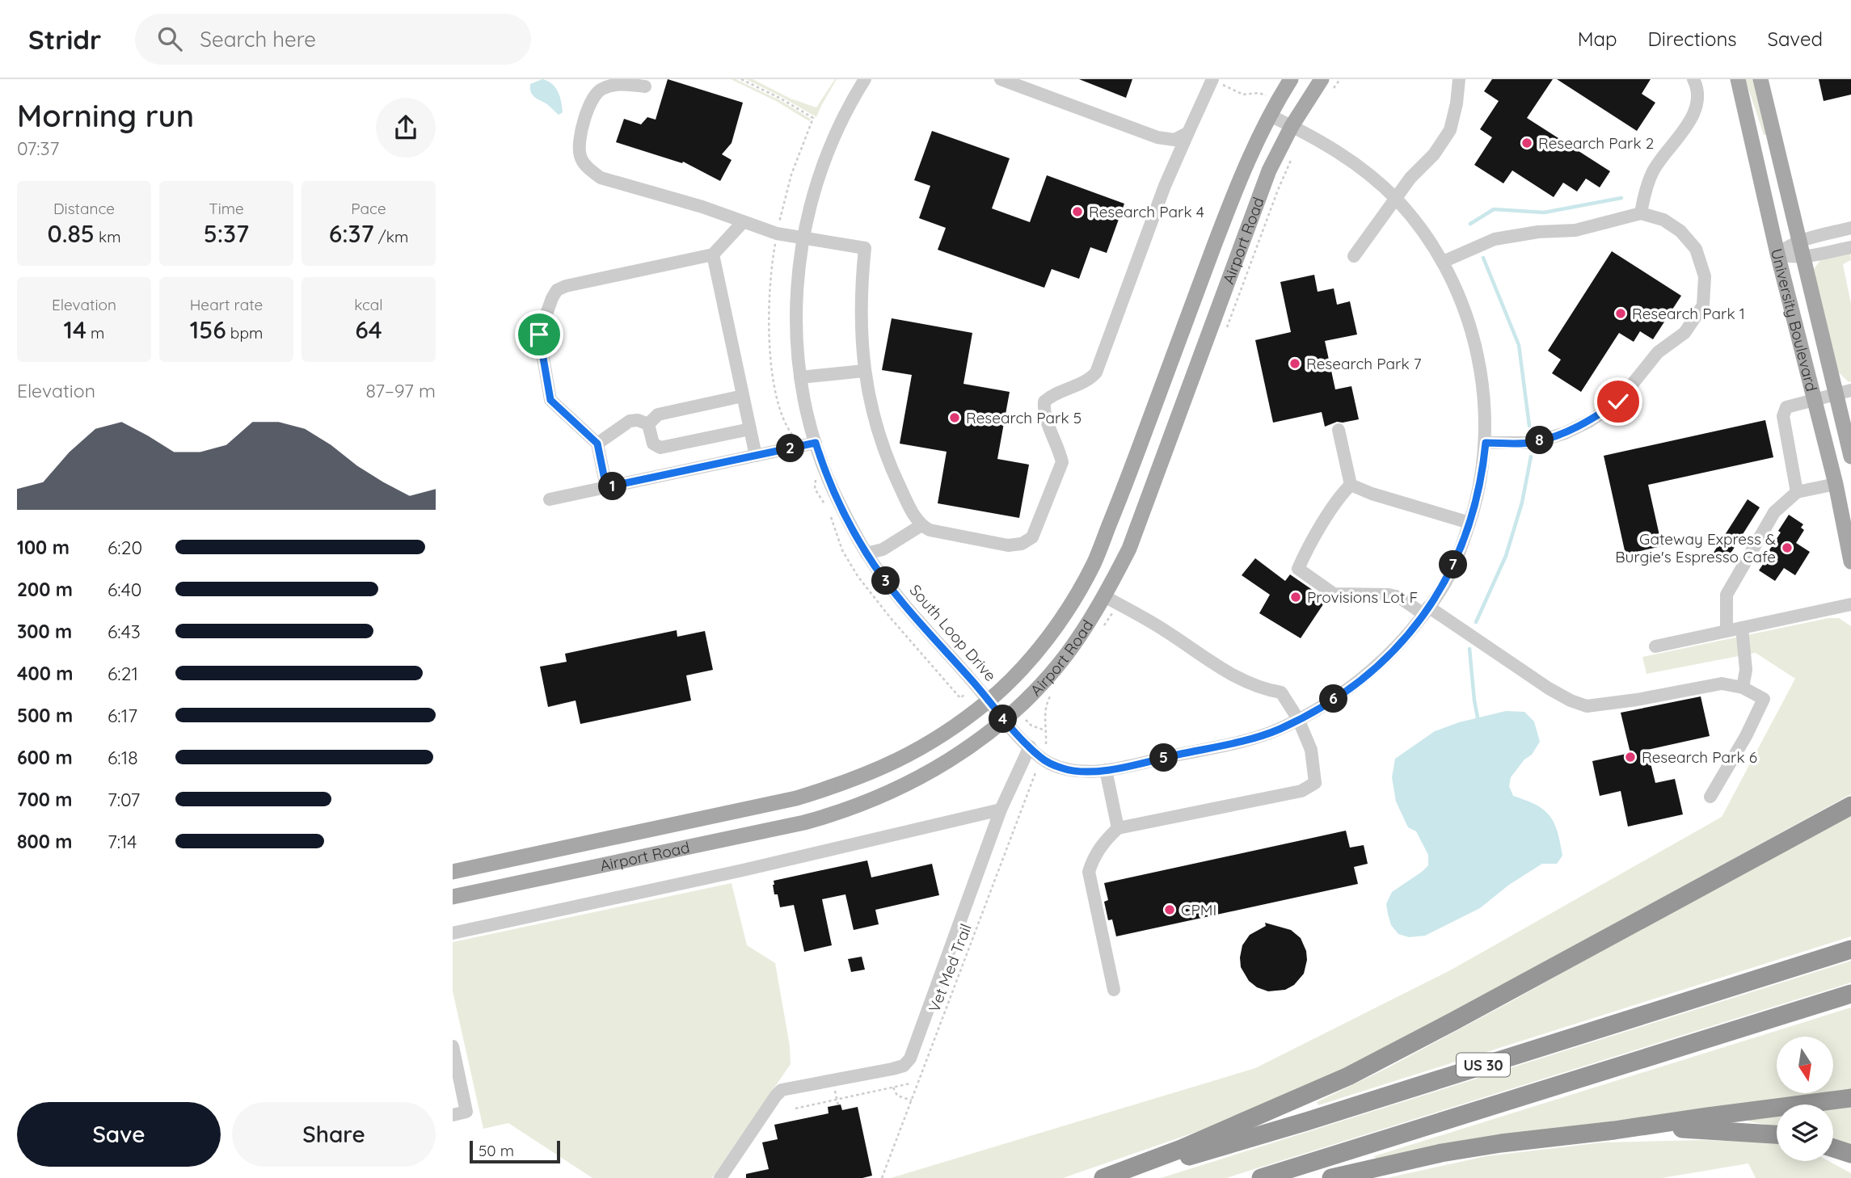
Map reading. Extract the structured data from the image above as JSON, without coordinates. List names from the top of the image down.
{
  "streets": {
    "highway": ["US 30"],
    "main road": ["Airport Road", "University Boulevard"],
    "street": ["South Loop Drive"],
    "path": ["Vet Med Trail"]
  },
  "crossings": [
    ["Airport Road", "South Loop Drive"]
  ],
  "places": [
    "Research Park 2",
    "Research Park 4",
    "Research Park 1",
    "Research Park 7",
    "Research Park 5",
    "Gateway Express & Burgie's Espresso Cafe",
    "Provisions Lot F",
    "Research Park 6",
    "CPMI"
  ],
  "scale_bar": "50 m",
  "north": "bottom",
  "page": {
    "header": "Stridr",
    "search": "Search here",
    "nav": ["Map", "Directions", "Saved"],
    "heading": ["Morning run", "07:37"],
    "stats": [
      ["Distance", "0.85 km"],
      ["Time", "5:37"],
      ["Pace", "6:37 /km"],
      ["Elevation", "14 m"],
      ["Heart rate", "156 bpm"],
      ["kcal", "64"]
    ],
    "chart": ["Elevation", "87–97 m"],
    "pins": [
      "8",
      "2",
      "1",
      "7",
      "3",
      "6",
      "4",
      "5"
    ],
    "list": [
      {
        "name": "100 m",
        "note": "6:20"
      },
      {
        "name": "200 m",
        "note": "6:40"
      },
      {
        "name": "300 m",
        "note": "6:43"
      },
      {
        "name": "400 m",
        "note": "6:21"
      },
      {
        "name": "500 m",
        "note": "6:17"
      },
      {
        "name": "600 m",
        "note": "6:18"
      },
      {
        "name": "700 m",
        "note": "7:07"
      },
      {
        "name": "800 m",
        "note": "7:14"
      }
    ],
    "buttons": ["Save", "Share"],
    "scale": "50 m"
  }
}
